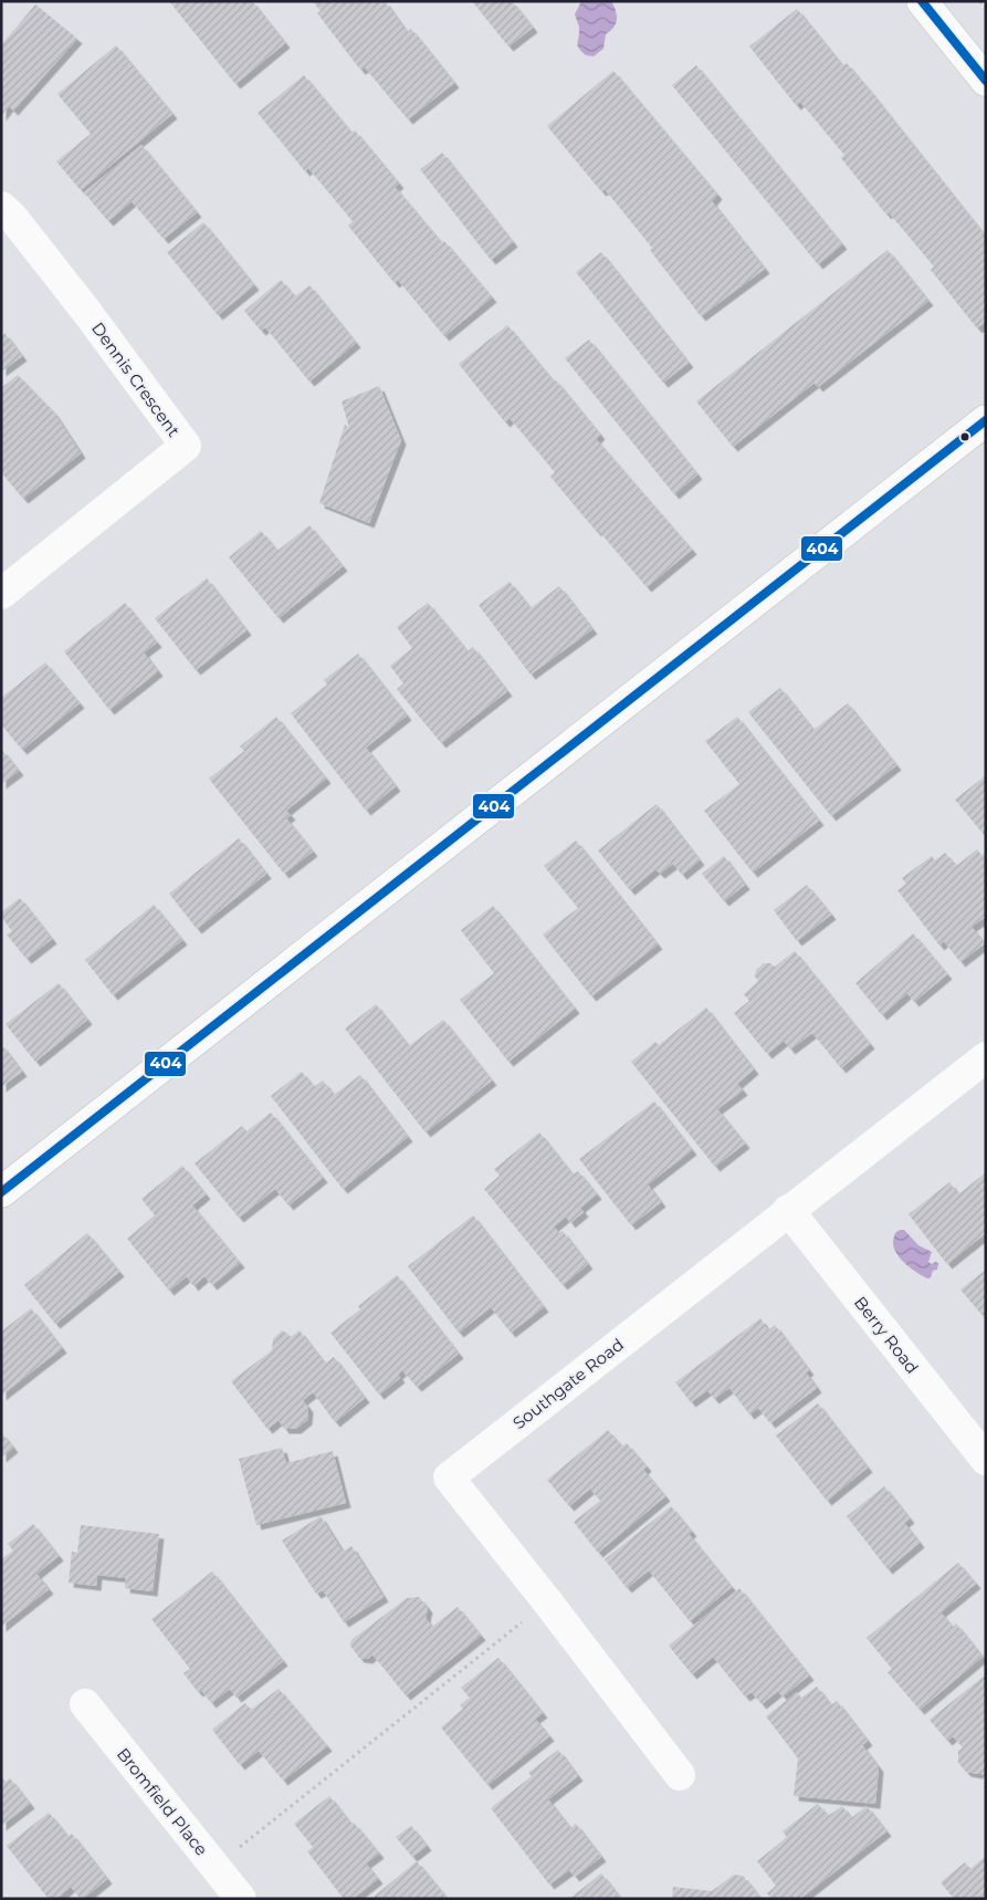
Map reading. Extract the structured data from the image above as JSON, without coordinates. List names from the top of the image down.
{
  "streets": {
    "street": [
      "Dennis Crescent",
      "Berry Road",
      "Southgate Road",
      "Bromfield Place"
    ]
  },
  "crossings": [
    ["Berry Road", "Southgate Road"]
  ],
  "lines": ["transit line 404"]
}
